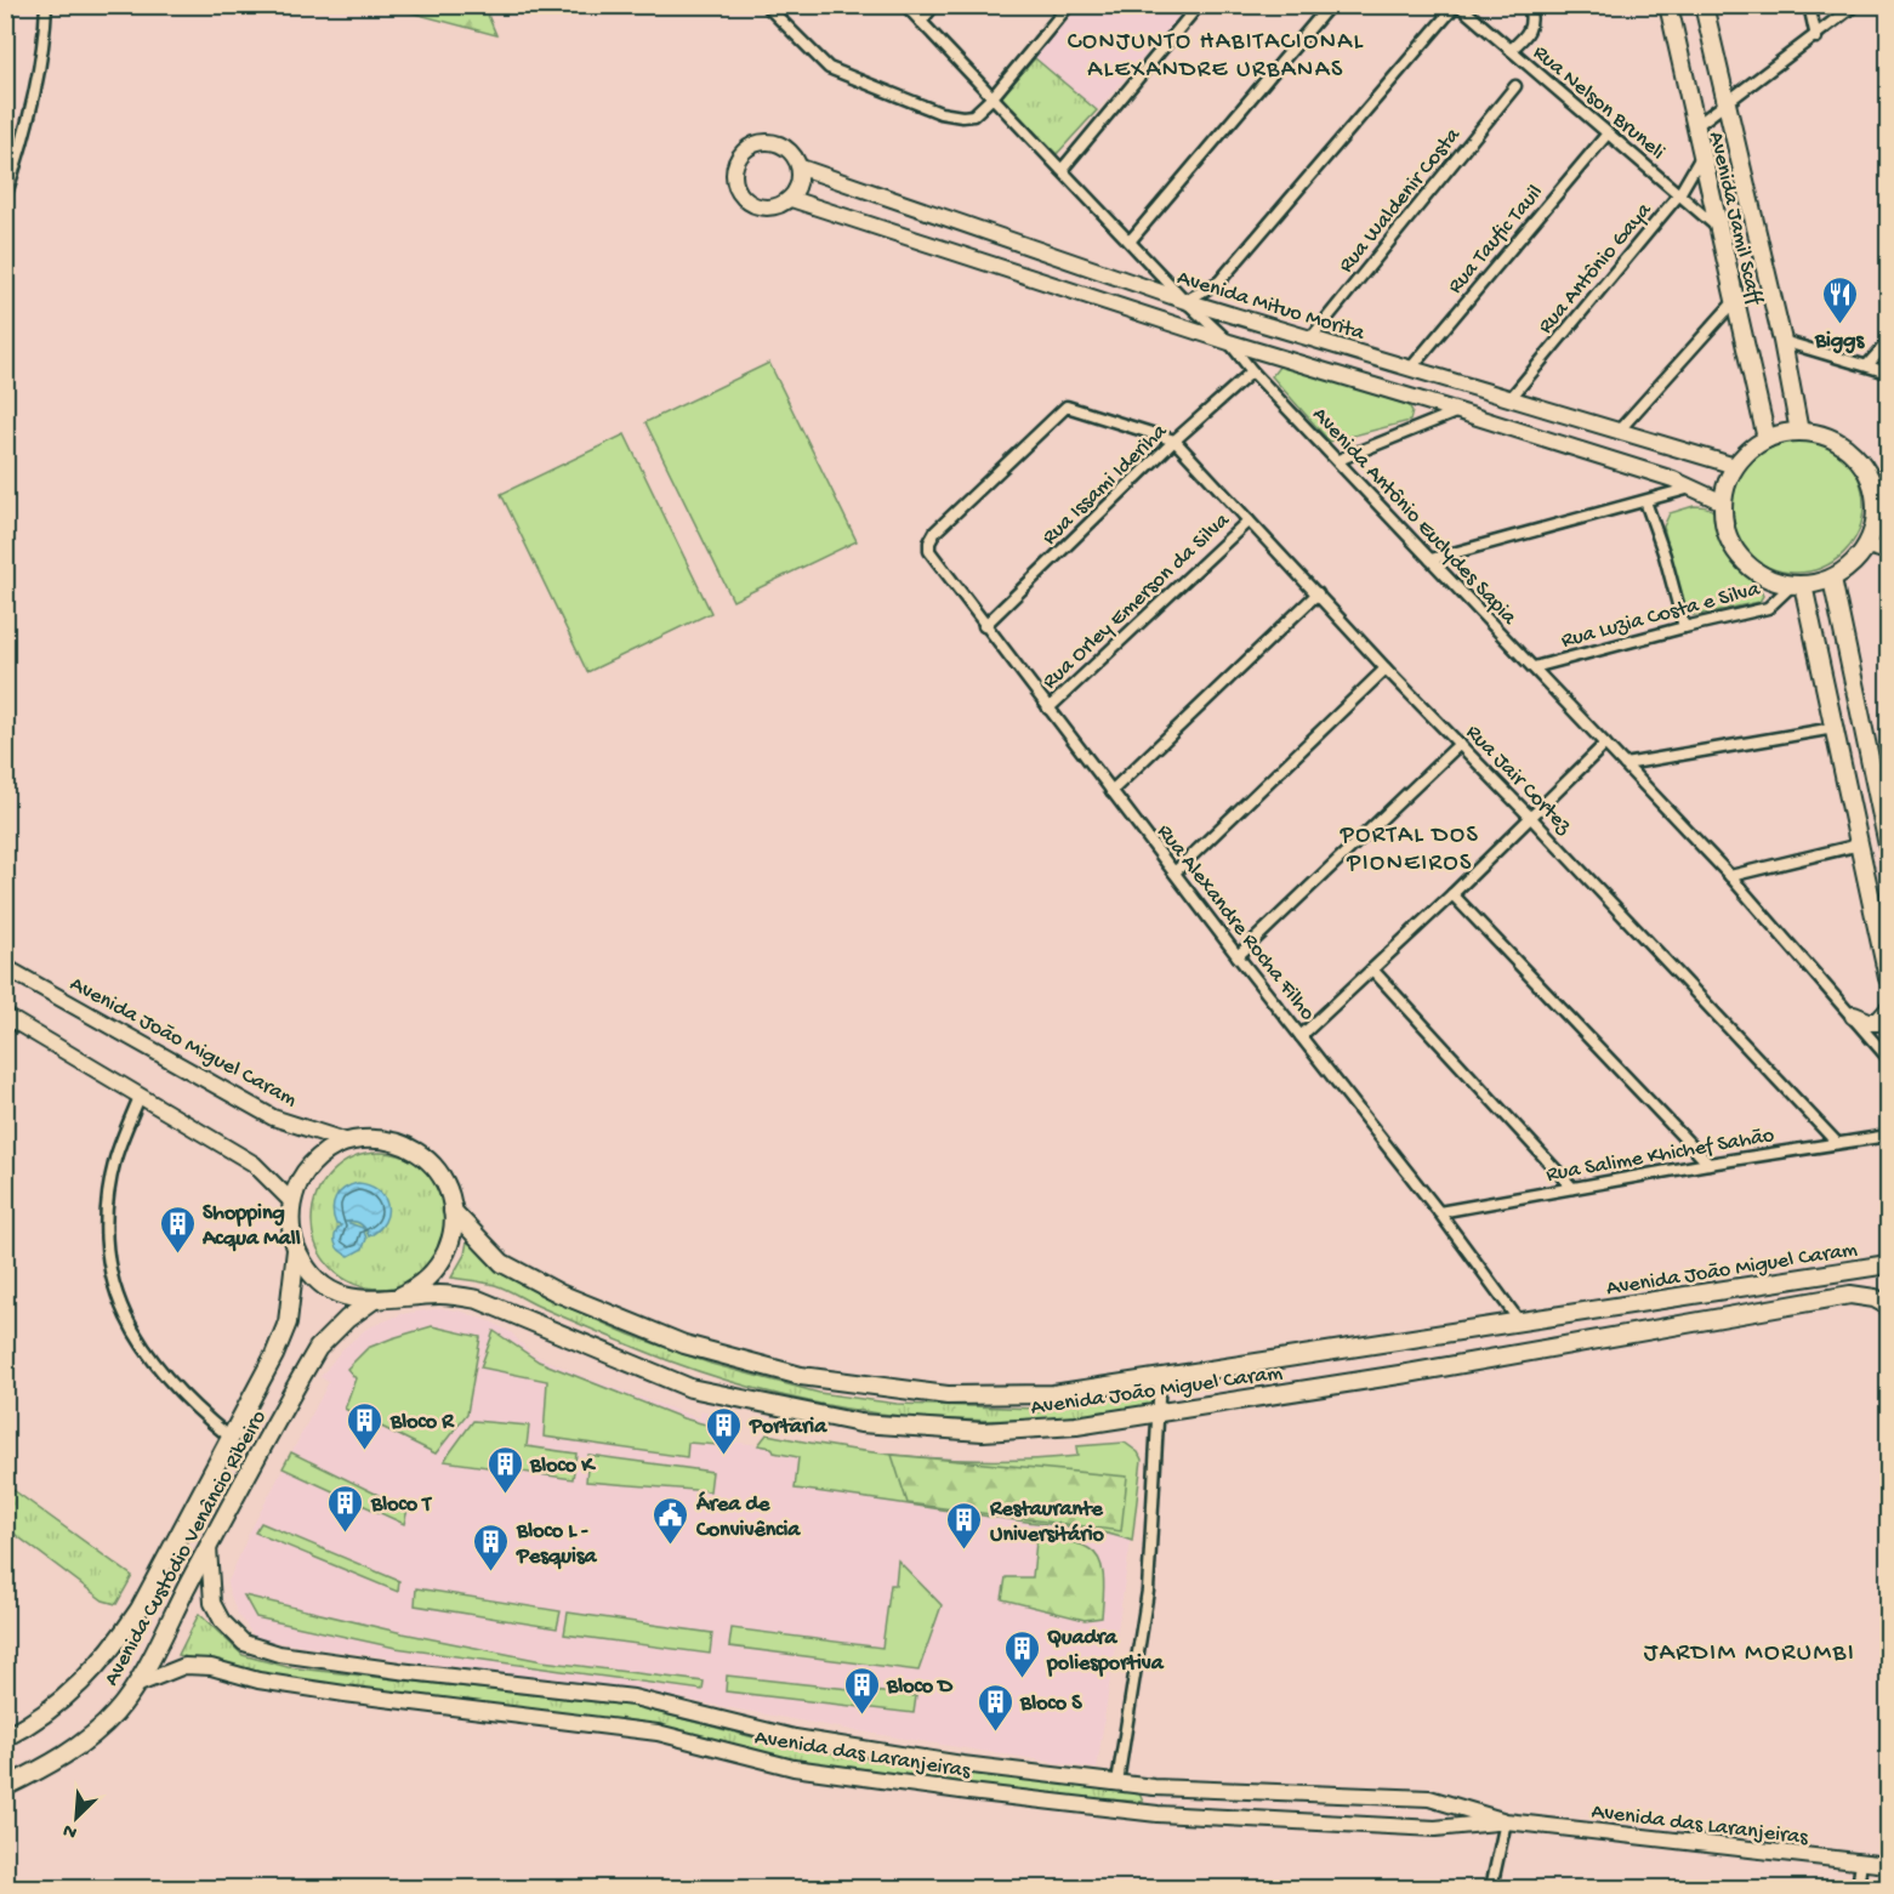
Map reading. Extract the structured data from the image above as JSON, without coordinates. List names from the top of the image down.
{
  "streets": {
    "main road": ["Avenida Jamil Scaff", "Avenida João Miguel Caram", "Avenida Custódio Venâncio Ribeiro"],
    "street": [
      "Rua Nelson Bruneli",
      "Rua Waldenir Costa",
      "Rua Taufic Tauil",
      "Rua Antônio Gaya",
      "Avenida Mituo Morita",
      "Rua Issami Ideriha",
      "Avenida Antônio Euclydes Sapia",
      "Rua Orley Emerson da Silva",
      "Rua Luzia Costa e Silva",
      "Rua Jair Cortez",
      "Rua Alexandre Rocha Filho",
      "Rua Salime Khichef Sahão",
      "Avenida das Laranjeiras"
    ]
  },
  "crossings": [
    ["Rua Nelson Bruneli", "Avenida Jamil Scaff"],
    ["Rua Nelson Bruneli", "Rua Taufic Tauil"],
    ["Rua Nelson Bruneli", "Rua Antônio Gaya"],
    ["Rua Waldenir Costa", "Avenida Mituo Morita"],
    ["Avenida Jamil Scaff", "Rua Antônio Gaya"],
    ["Avenida Jamil Scaff", "Avenida Mituo Morita"],
    ["Avenida Jamil Scaff", "Rua Luzia Costa e Silva"],
    ["Rua Taufic Tauil", "Avenida Mituo Morita"],
    ["Rua Antônio Gaya", "Avenida Mituo Morita"],
    ["Avenida Mituo Morita", "Avenida Antônio Euclydes Sapia"],
    ["Avenida Mituo Morita", "Rua Luzia Costa e Silva"],
    ["Rua Issami Ideriha", "Avenida Antônio Euclydes Sapia"],
    ["Rua Issami Ideriha", "Rua Jair Cortez"],
    ["Rua Issami Ideriha", "Rua Alexandre Rocha Filho"],
    ["Avenida Antônio Euclydes Sapia", "Rua Luzia Costa e Silva"],
    ["Rua Orley Emerson da Silva", "Rua Jair Cortez"],
    ["Rua Orley Emerson da Silva", "Rua Alexandre Rocha Filho"],
    ["Rua Jair Cortez", "Rua Alexandre Rocha Filho"],
    ["Rua Jair Cortez", "Rua Salime Khichef Sahão"],
    ["Rua Alexandre Rocha Filho", "Avenida João Miguel Caram"],
    ["Rua Alexandre Rocha Filho", "Rua Salime Khichef Sahão"],
    ["Avenida João Miguel Caram", "Avenida Custódio Venâncio Ribeiro"],
    ["Avenida Custódio Venâncio Ribeiro", "Avenida das Laranjeiras"]
  ],
  "districts": ["CONJUNTO HABITACIONAL ALEXANDRE URBANAS", "PORTAL DOS PIONEIROS", "JARDIM MORUMBI"],
  "places": {
    "restaurant": ["Biggs"],
    "building": [
      "Shopping Acqua Mall",
      "Bloco R",
      "Portaria",
      "Bloco K",
      "Bloco T",
      "Restaurante Universitário",
      "Bloco L - Pesquisa",
      "Quadra poliesportiva",
      "Bloco D",
      "Bloco S"
    ],
    "public building": ["Área de Convivência"]
  },
  "north": "bottom left"
}
